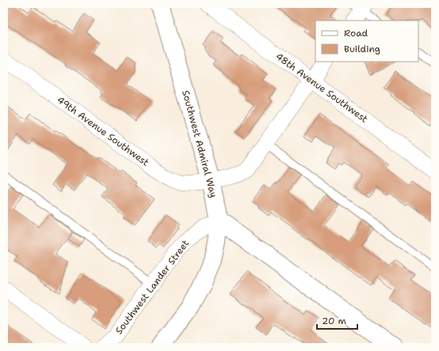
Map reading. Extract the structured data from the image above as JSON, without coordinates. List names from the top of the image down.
{
  "streets": {
    "main road": ["Southwest Admiral Way"],
    "street": ["48th Avenue Southwest", "49th Avenue Southwest", "Southwest Lander Street"]
  },
  "crossings": [
    ["49th Avenue Southwest", "Southwest Admiral Way"],
    ["Southwest Admiral Way", "Southwest Lander Street"]
  ],
  "legend": ["Road", "Building"],
  "scale_bar": "20 m"
}
